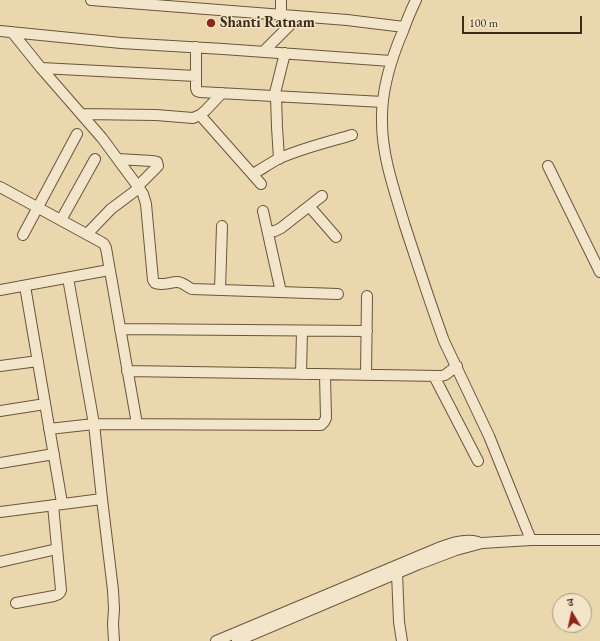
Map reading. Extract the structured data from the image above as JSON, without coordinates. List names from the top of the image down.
{
  "places": ["Shanti Ratnam"],
  "scale_bar": "100 m",
  "north": "top"
}
